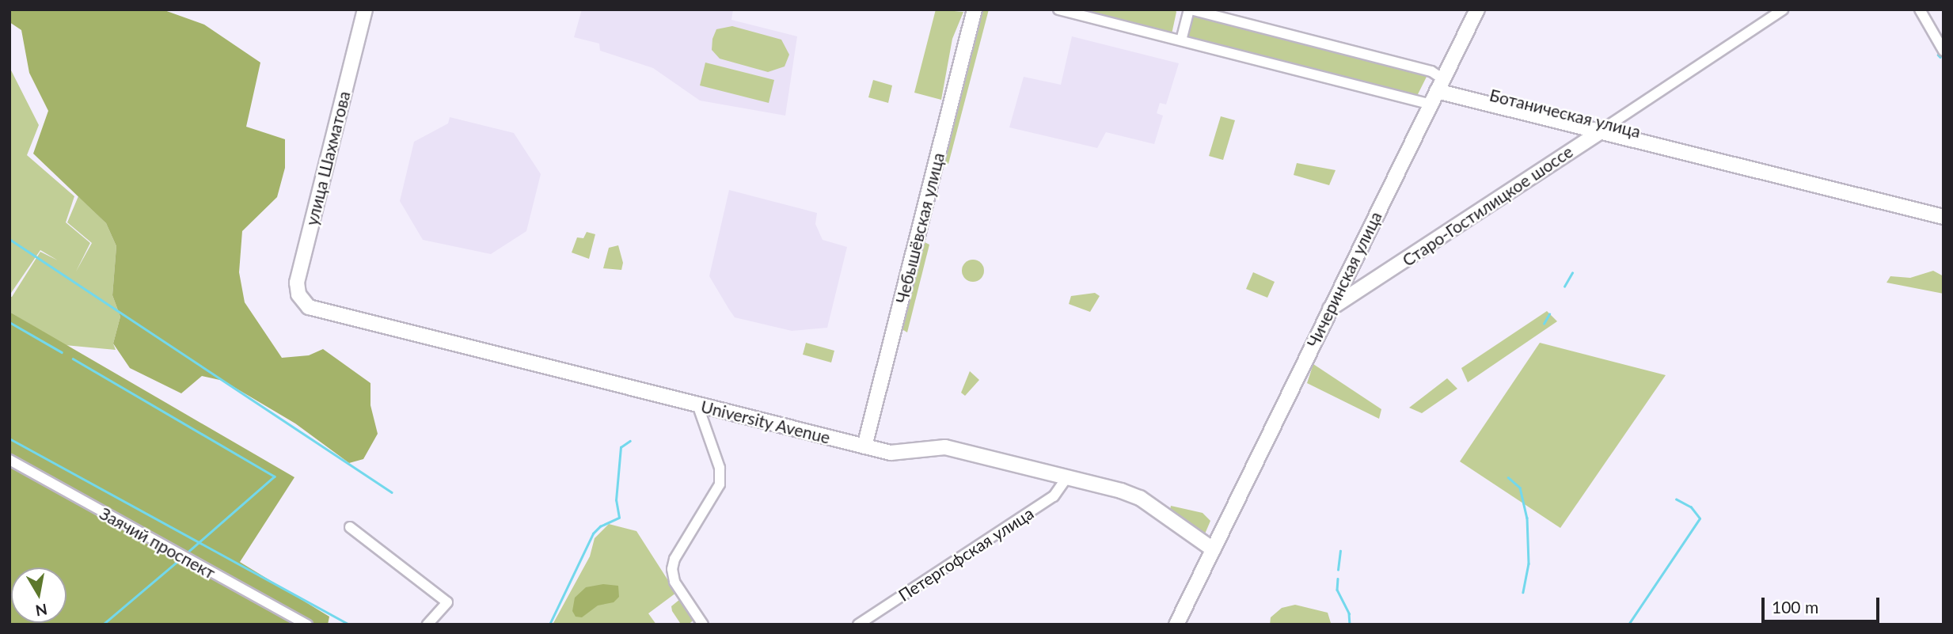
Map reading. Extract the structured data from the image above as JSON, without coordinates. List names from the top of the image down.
{
  "streets": {
    "street": [
      "Ботаническая улица",
      "улица Шахматова",
      "Старо-Гостилицкое шоссе",
      "Чебышёвская улица",
      "Чичеринская улица",
      "University Avenue",
      "Заячий проспект",
      "Петергофская улица"
    ]
  },
  "crossings": [
    ["Ботаническая улица", "Старо-Гостилицкое шоссе"],
    ["Ботаническая улица", "Чичеринская улица"],
    ["улица Шахматова", "University Avenue"],
    ["Старо-Гостилицкое шоссе", "Чичеринская улица"],
    ["Чебышёвская улица", "University Avenue"],
    ["Чичеринская улица", "University Avenue"],
    ["University Avenue", "Петергофская улица"]
  ],
  "scale_bar": "100 m",
  "north": "bottom"
}
